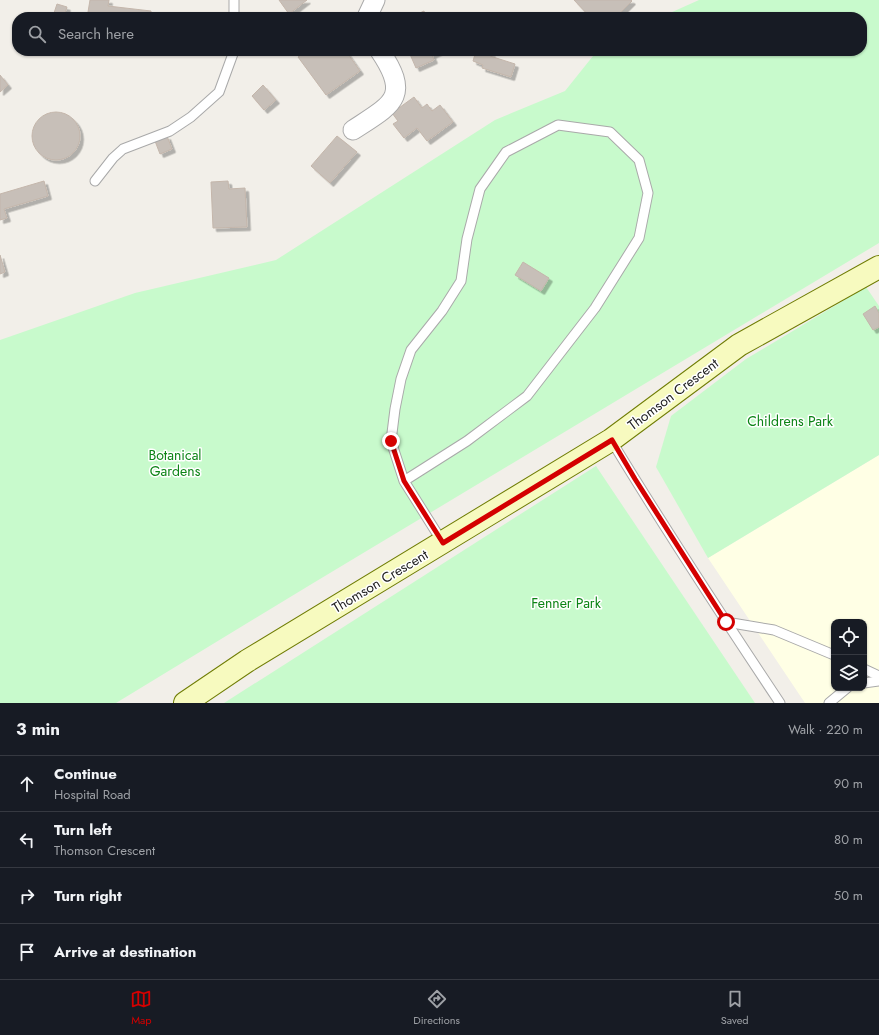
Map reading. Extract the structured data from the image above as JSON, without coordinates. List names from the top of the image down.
{
  "streets": {
    "main road": ["Thomson Crescent"]
  },
  "parks": ["Childrens Park", "Botanical Gardens", "Fenner Park"],
  "page": {
    "search": "Search here",
    "heading": ["3 min", "Walk · 220 m"],
    "list": [
      ["Continue", "Hospital Road", "90 m"],
      ["Turn left", "Thomson Crescent", "80 m"],
      ["Turn right", "50 m"],
      "Arrive at destination"
    ],
    "nav": ["Map", "Directions", "Saved"]
  }
}
